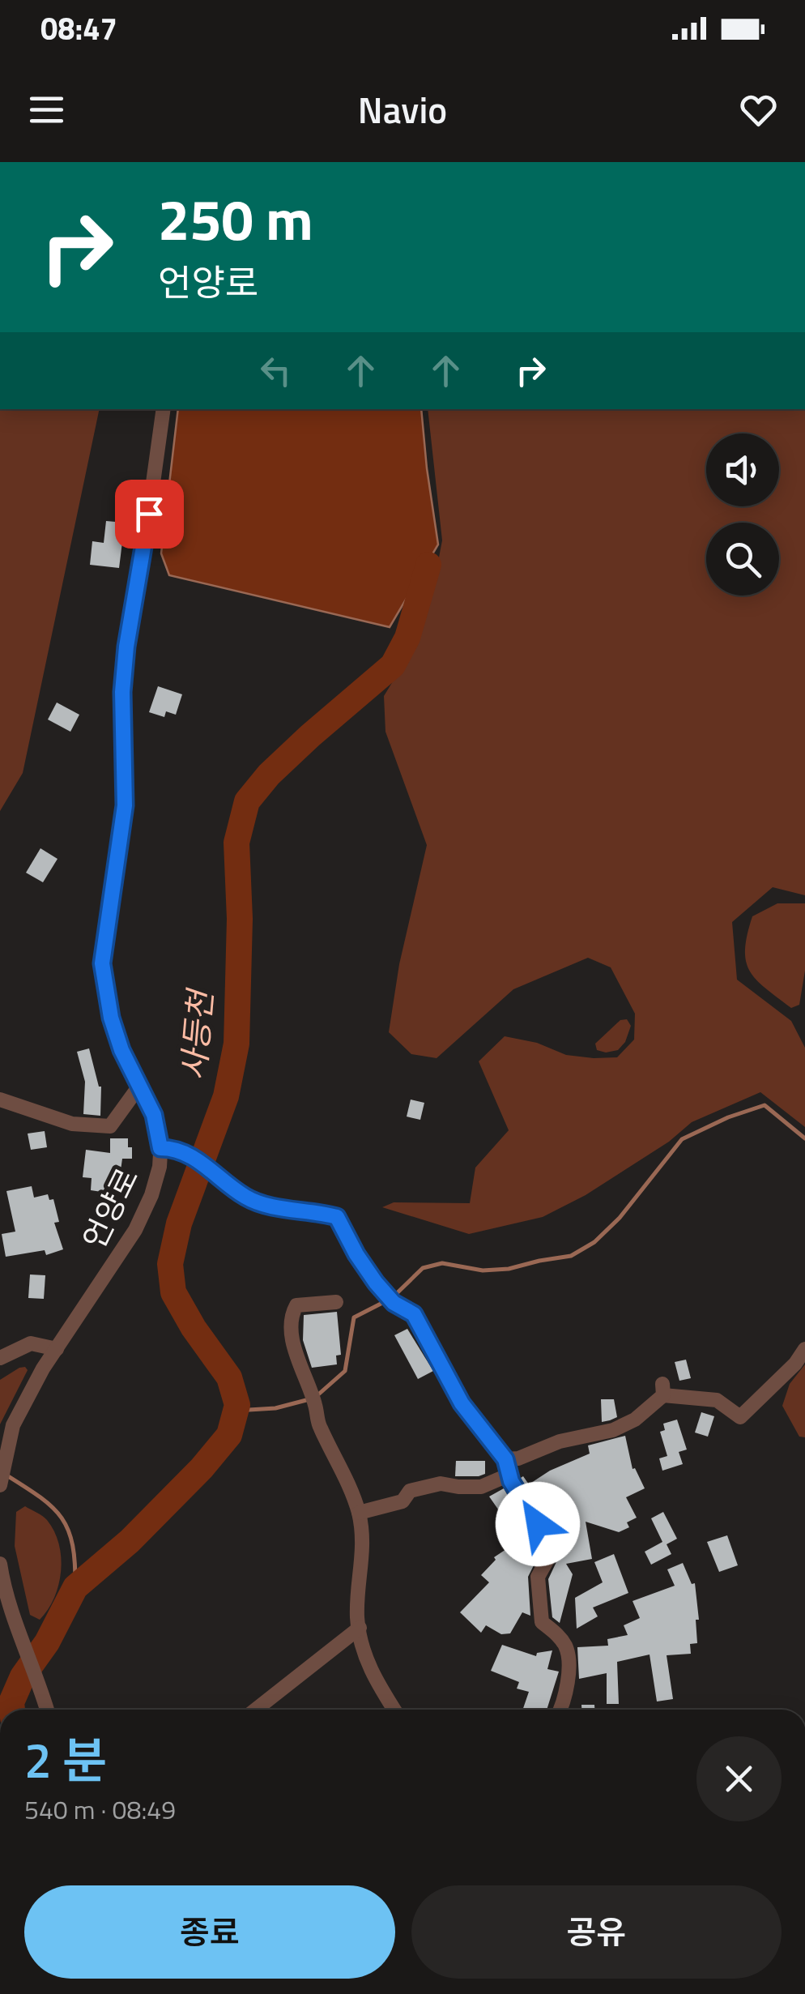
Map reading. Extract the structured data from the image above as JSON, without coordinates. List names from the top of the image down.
{
  "streets": {
    "street": ["언양로"]
  },
  "water": ["사등천"],
  "page": {
    "status": "08:47",
    "header": "Navio",
    "turn": ["250 m", "언양로"],
    "heading": ["2 분", "540 m · 08:49"],
    "buttons": ["종료", "공유"]
  }
}
